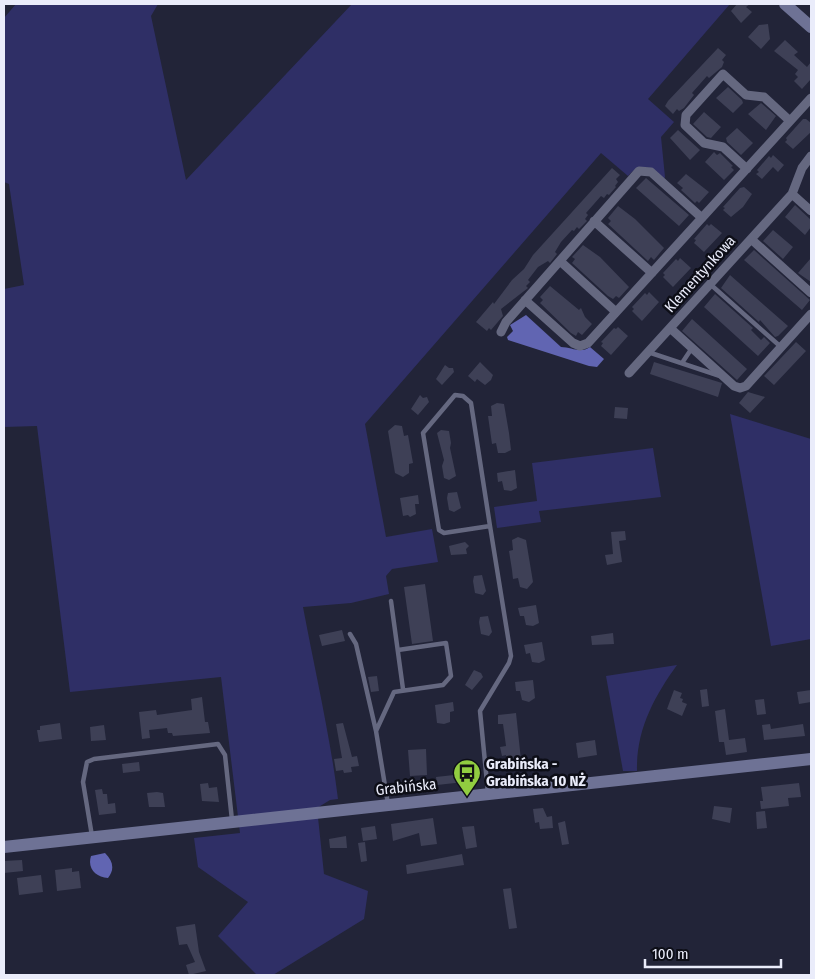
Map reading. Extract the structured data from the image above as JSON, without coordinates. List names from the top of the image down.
{
  "streets": {
    "street": ["Klementynkowa", "Grabińska"]
  },
  "places": {
    "bus stop": ["Grabińska - Grabińska 10 NŻ"]
  },
  "scale_bar": "100 m"
}
